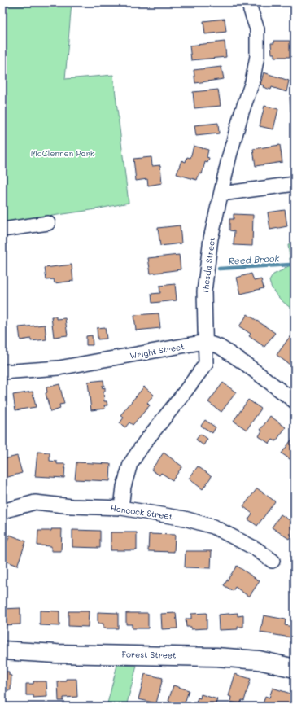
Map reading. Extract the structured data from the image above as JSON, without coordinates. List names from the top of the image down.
{
  "streets": {
    "main road": ["Forest Street"],
    "street": ["Thesda Street", "Wright Street", "Hancock Street"]
  },
  "crossings": [
    ["Thesda Street", "Wright Street"],
    ["Thesda Street", "Hancock Street"]
  ],
  "water": ["Reed Brook"],
  "parks": ["McClennen Park"]
}
